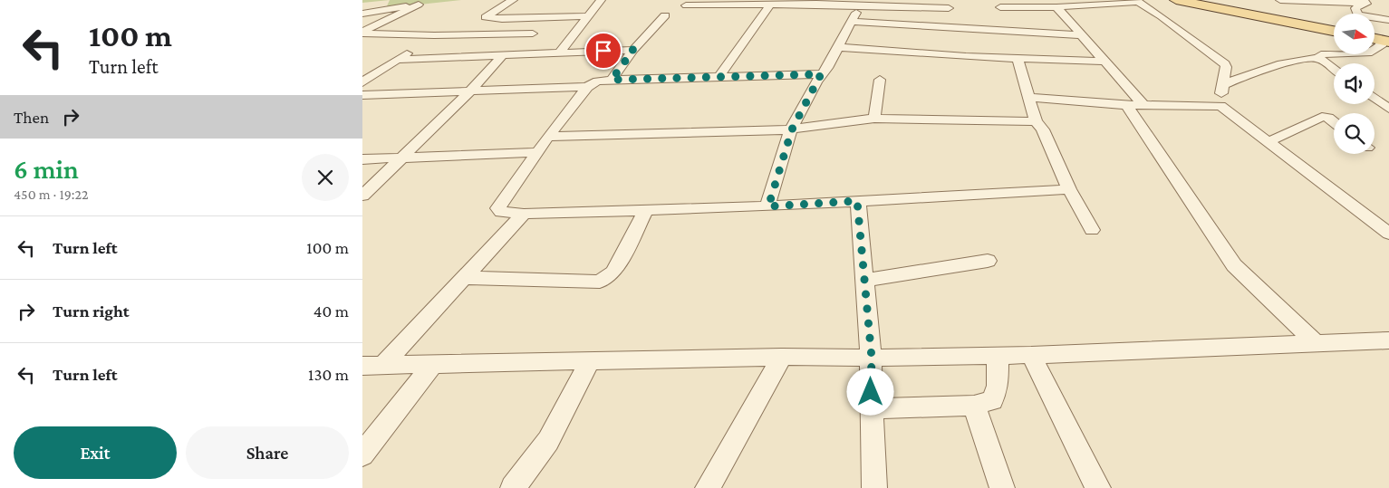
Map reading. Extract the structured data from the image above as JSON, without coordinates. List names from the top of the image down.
{
  "north": "right",
  "page": {
    "turn": ["100 m", "Turn left"],
    "then": "Then",
    "heading": ["6 min", "450 m · 19:22"],
    "list": [
      {
        "name": "Turn left",
        "value": "100 m"
      },
      {
        "name": "Turn right",
        "value": "40 m"
      },
      {
        "name": "Turn left",
        "value": "130 m"
      }
    ],
    "buttons": ["Exit", "Share"]
  }
}
